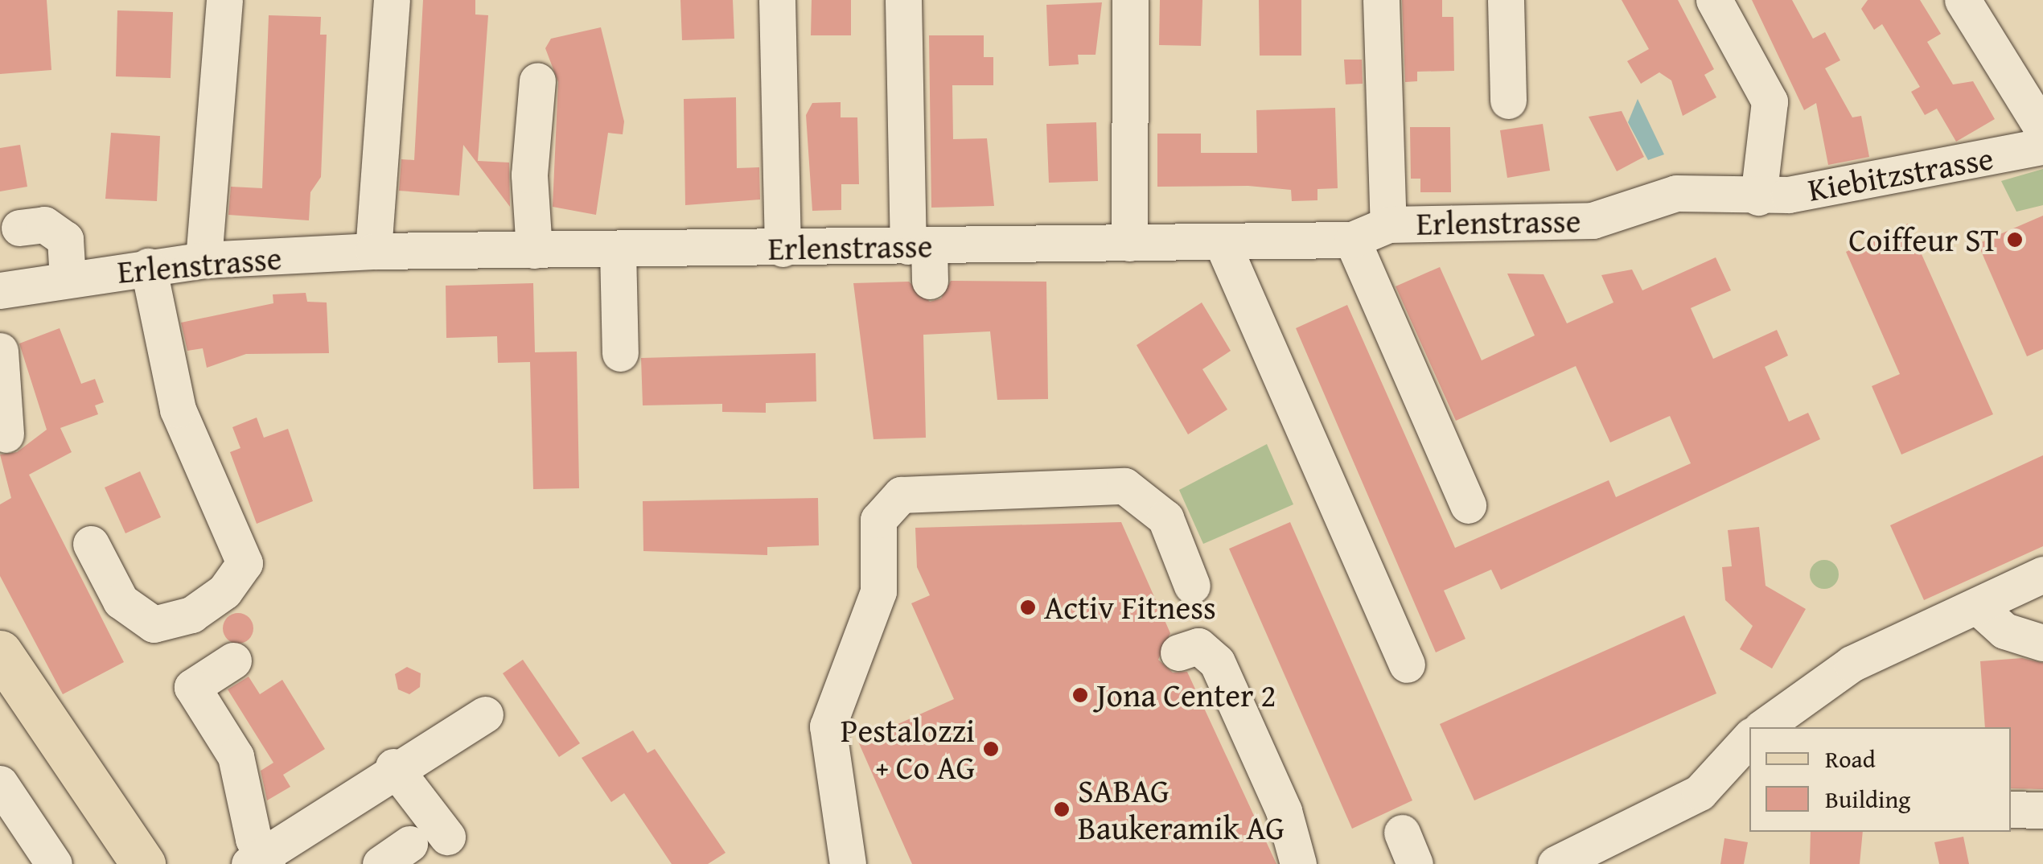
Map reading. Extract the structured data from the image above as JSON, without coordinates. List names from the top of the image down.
{
  "streets": {
    "street": ["Kiebitzstrasse", "Erlenstrasse"]
  },
  "crossings": [
    ["Kiebitzstrasse", "Erlenstrasse"]
  ],
  "places": [
    "Coiffeur ST",
    "Activ Fitness",
    "Jona Center 2",
    "Pestalozzi + Co AG",
    "SABAG Baukeramik AG"
  ],
  "legend": ["Road", "Building"]
}
